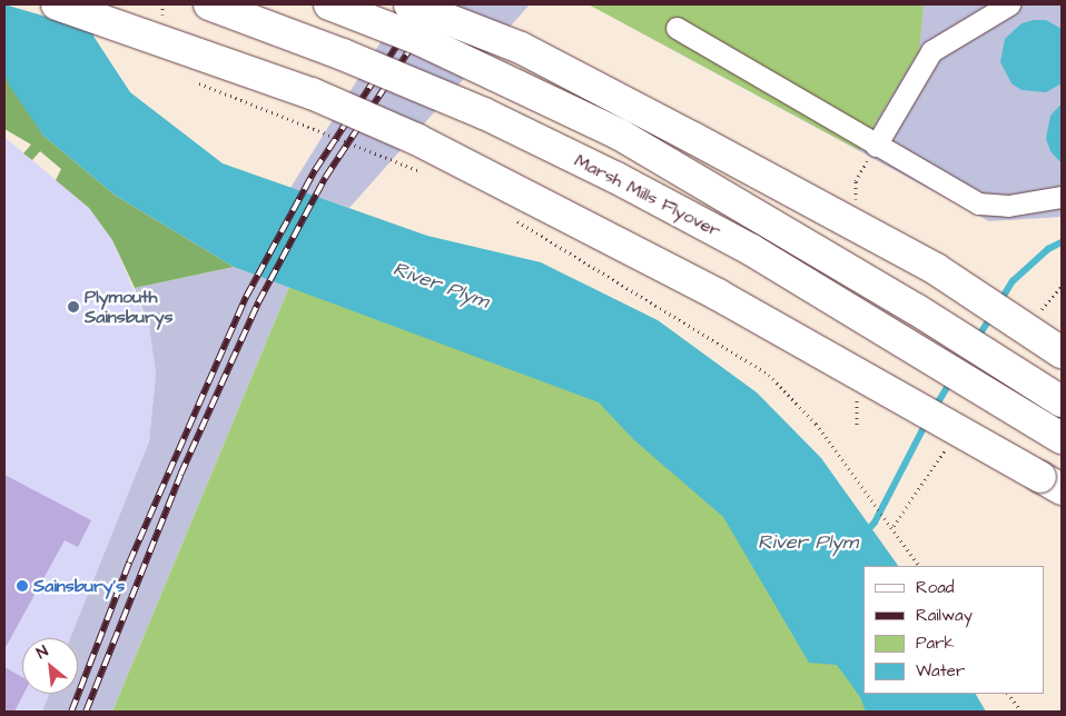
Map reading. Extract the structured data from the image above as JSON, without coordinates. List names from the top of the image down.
{
  "streets": {
    "highway": ["Marsh Mills Flyover"]
  },
  "water": ["River Plym"],
  "places": ["Plymouth Sainsburys", "Sainsbury's"],
  "legend": [
    "Road",
    "Railway",
    "Park",
    "Water"
  ],
  "north": "top left"
}
